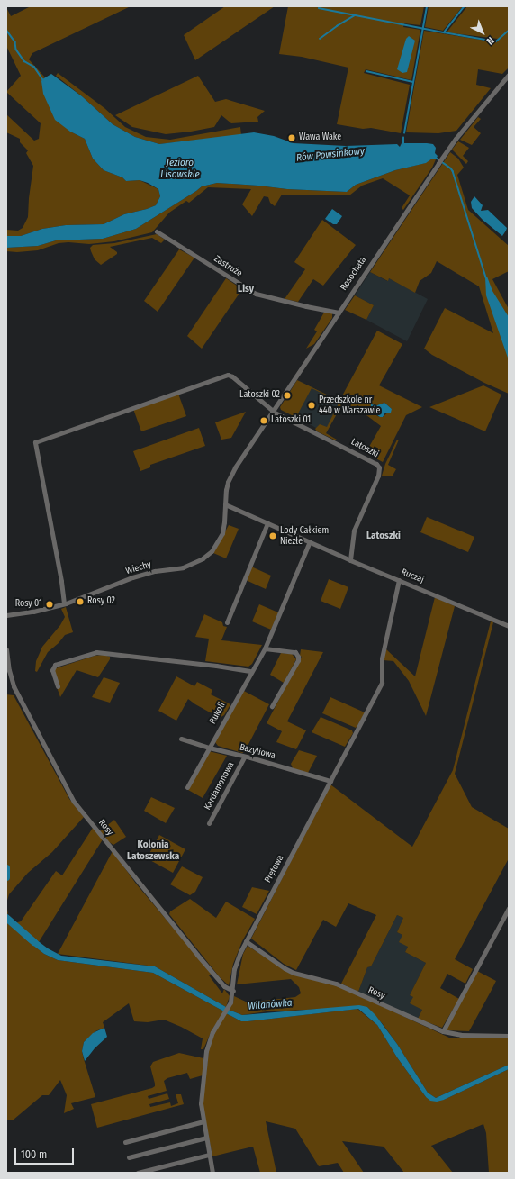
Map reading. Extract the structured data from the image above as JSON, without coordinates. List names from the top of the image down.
{
  "streets": {
    "street": [
      "Zastruże",
      "Rosochata",
      "Latoszki",
      "Wiechy",
      "Ruczaj",
      "Rukoli",
      "Bazyliowa",
      "Kardamonowa",
      "Rosy",
      "Prętowa"
    ]
  },
  "crossings": [
    ["Zastruże", "Rosochata"],
    ["Rosochata", "Latoszki"],
    ["Rosochata", "Wiechy"],
    ["Latoszki", "Ruczaj"],
    ["Wiechy", "Ruczaj"],
    ["Ruczaj", "Prętowa"],
    ["Rukoli", "Bazyliowa"],
    ["Bazyliowa", "Kardamonowa"],
    ["Bazyliowa", "Prętowa"],
    ["Rosy", "Prętowa"]
  ],
  "districts": ["Lisy", "Latoszki", "Kolonia Latoszewska"],
  "water": ["Rów Powsinkowy", "Jezioro Lisowskie", "Wilanówka"],
  "places": [
    "Wawa Wake",
    "Latoszki 02",
    "Przedszkole nr 440 w Warszawie",
    "Latoszki 01",
    "Lody Całkiem Niezłe",
    "Rosy 02",
    "Rosy 01"
  ],
  "scale_bar": "100 m",
  "north": "bottom right"
}
